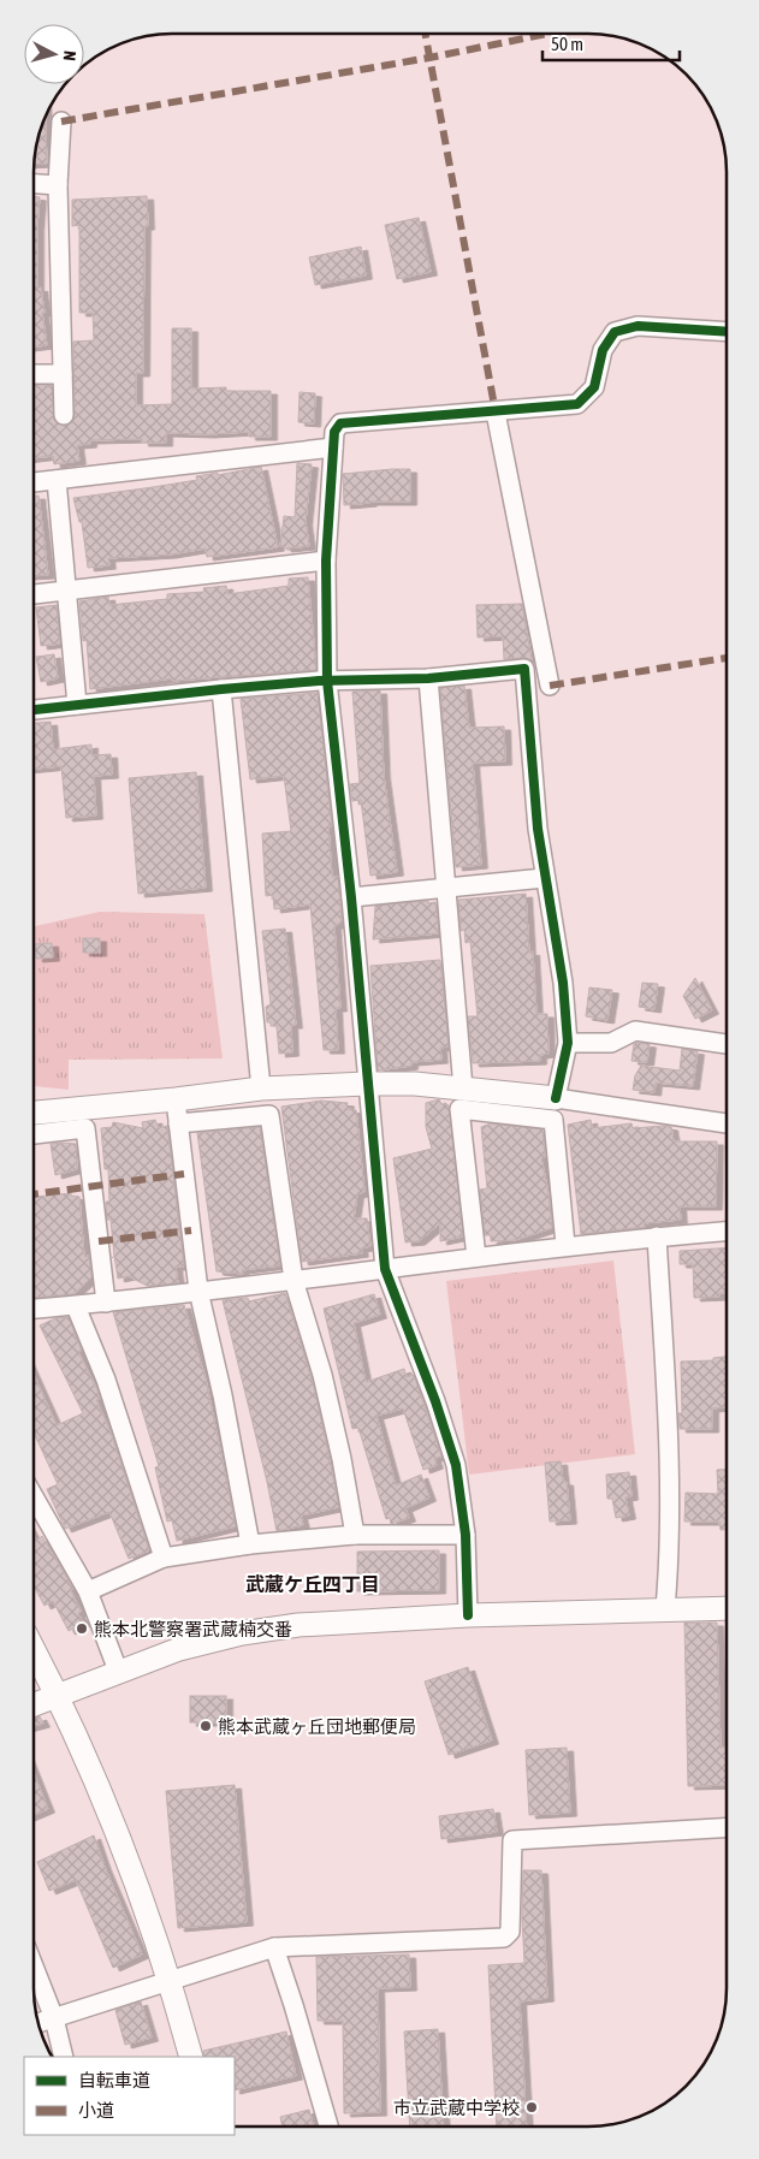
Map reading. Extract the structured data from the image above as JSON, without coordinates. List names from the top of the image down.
{
  "districts": ["武蔵ケ丘四丁目"],
  "places": ["熊本北警察署武蔵楠交番", "熊本武蔵ヶ丘団地郵便局", "市立武蔵中学校"],
  "legend": ["自転車道", "小道"],
  "scale_bar": "50 m",
  "north": "right"
}
